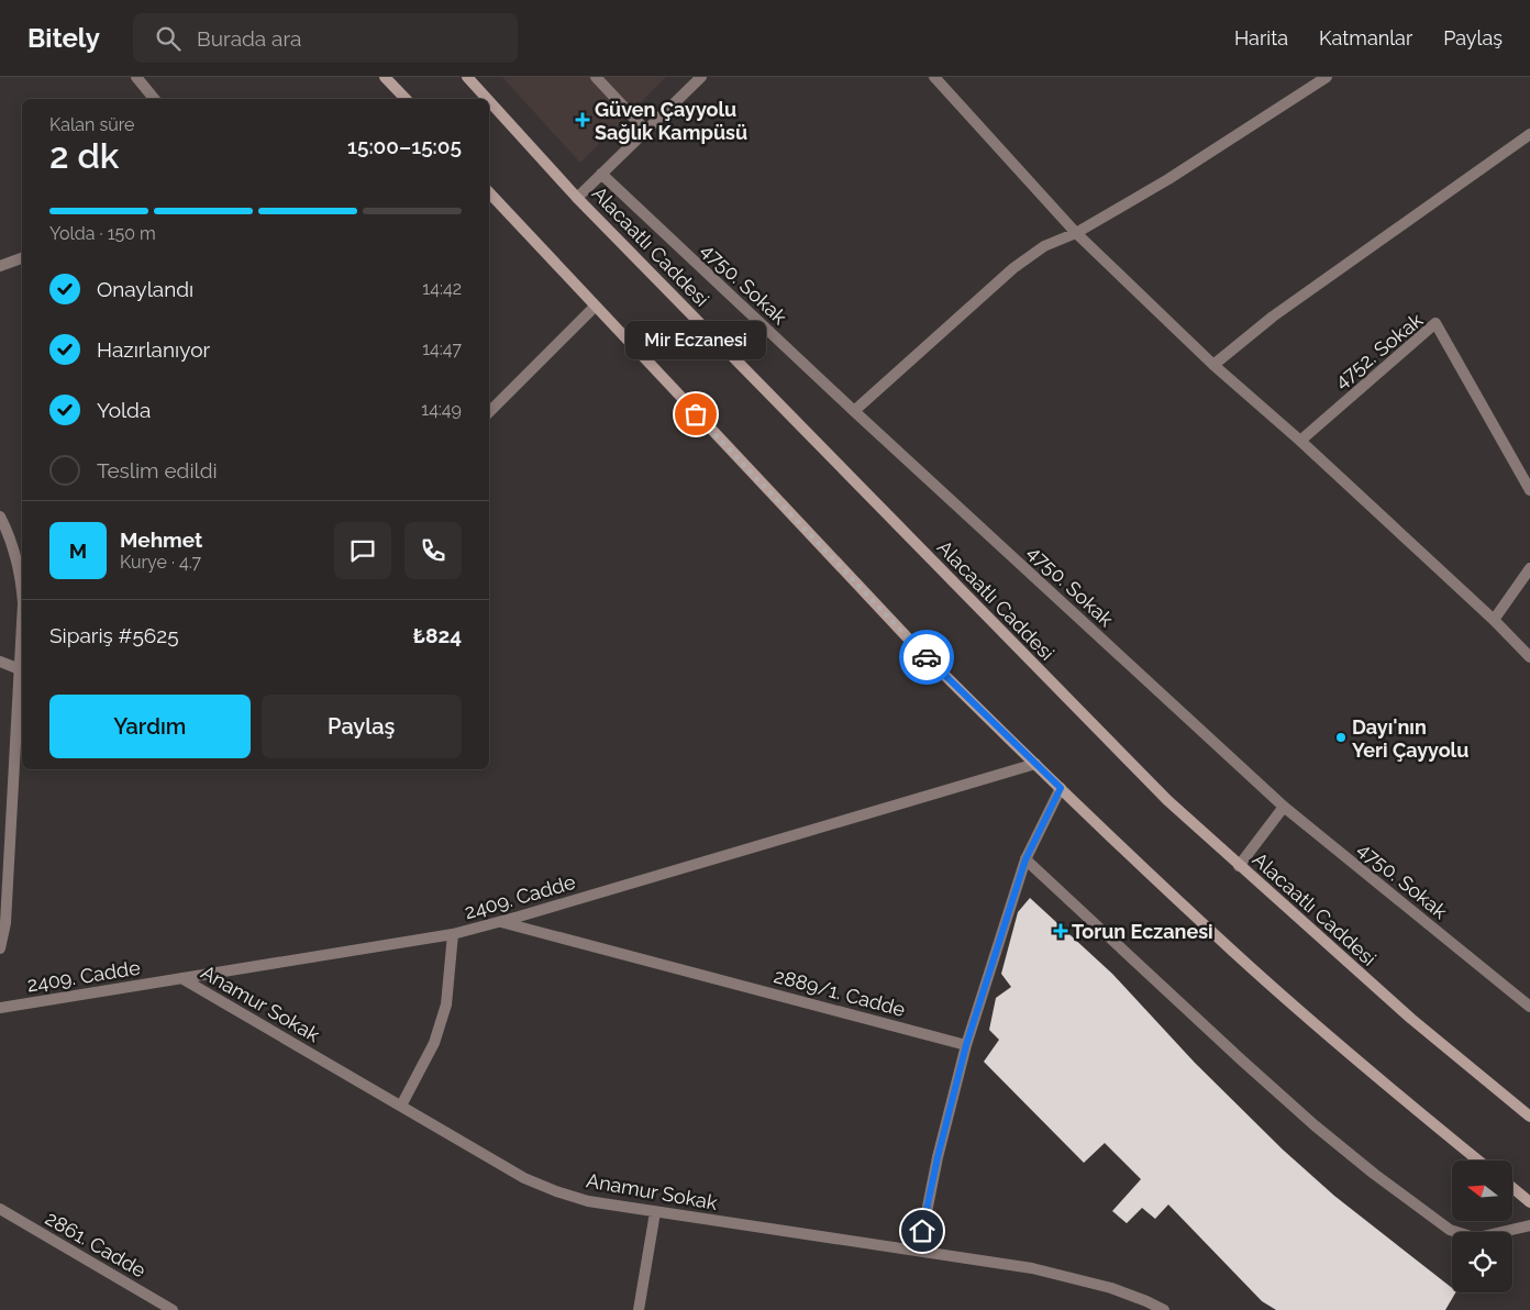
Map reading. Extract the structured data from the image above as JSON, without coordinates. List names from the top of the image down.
{
  "streets": {
    "main road": ["Alacaatlı Caddesi"],
    "street": [
      "4750. Sokak",
      "4752. Sokak",
      "2409. Cadde",
      "2889/1. Cadde",
      "Anamur Sokak",
      "2861. Cadde"
    ]
  },
  "crossings": [
    ["2409. Cadde", "2889/1. Cadde"],
    ["2409. Cadde", "Anamur Sokak"]
  ],
  "places": {
    "health": ["Güven Çayyolu Sağlık Kampüsü", "Torun Eczanesi"],
    "other": ["Mir Eczanesi", "Dayı'nın Yeri Çayyolu"]
  },
  "north": "left",
  "page": {
    "header": "Bitely",
    "search": "Burada ara",
    "nav": ["Harita", "Katmanlar", "Paylaş"],
    "heading": ["2 dk", "Kalan süre", "15:00–15:05"],
    "panel": [
      "Mehmet",
      "Kurye · 4.7",
      "Sipariş #5625",
      "₺824"
    ],
    "bar": "Yolda · 150 m",
    "list": [
      ["Onaylandı", "14:42"],
      ["Hazırlanıyor", "14:47"],
      ["Yolda", "14:49"],
      "Teslim edildi"
    ],
    "bubble": "Mir Eczanesi",
    "round": "M",
    "buttons": ["Yardım", "Paylaş"]
  }
}
